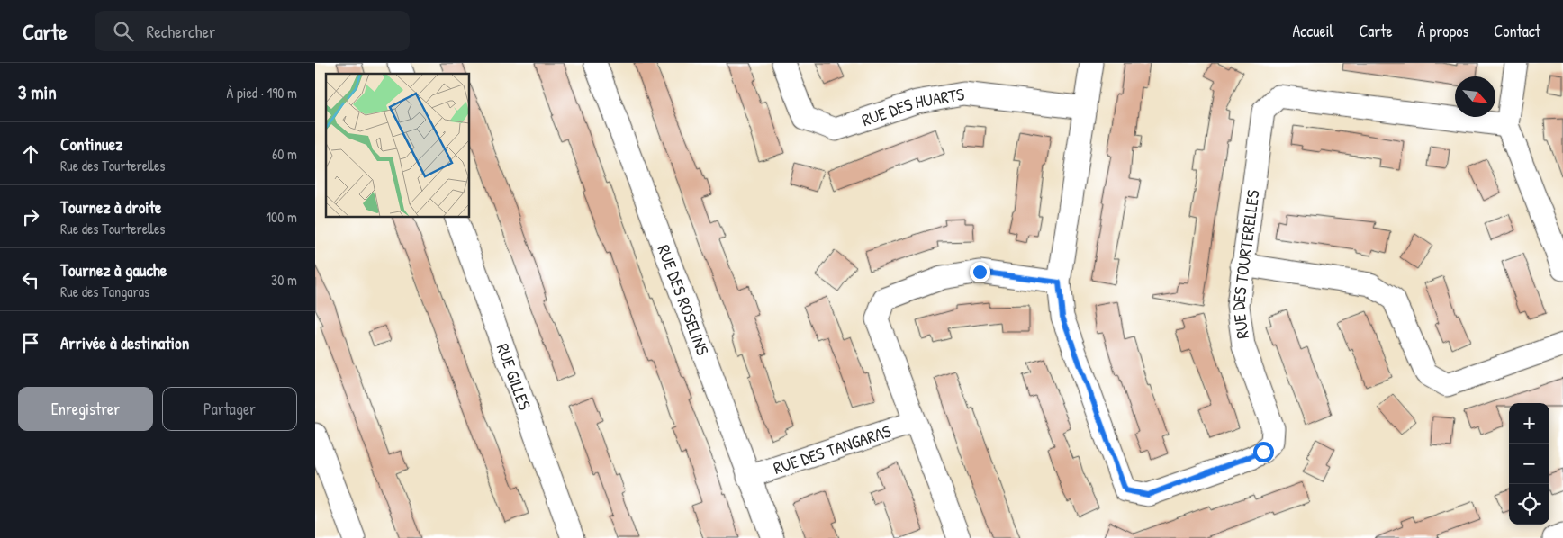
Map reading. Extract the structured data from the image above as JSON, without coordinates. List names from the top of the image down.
{
  "streets": {
    "street": [
      "RUE DES HUARTS",
      "RUE DES TOURTERELLES",
      "RUE DES ROSELINS",
      "RUE GILLES",
      "RUE DES TANGARAS"
    ]
  },
  "crossings": [
    ["RUE DES HUARTS", "RUE DES TOURTERELLES"],
    ["RUE DES ROSELINS", "RUE DES TANGARAS"]
  ],
  "north": "bottom right",
  "page": {
    "header": "Carte",
    "search": "Rechercher",
    "nav": [
      "Accueil",
      "Carte",
      "À propos",
      "Contact"
    ],
    "heading": ["3 min", "À pied · 190 m"],
    "list": [
      ["Continuez", "Rue des Tourterelles", "60 m"],
      ["Tournez à droite", "Rue des Tourterelles", "100 m"],
      ["Tournez à gauche", "Rue des Tangaras", "30 m"],
      "Arrivée à destination"
    ],
    "buttons": ["Enregistrer", "Partager"],
    "map_buttons": ["+", "−"]
  }
}
